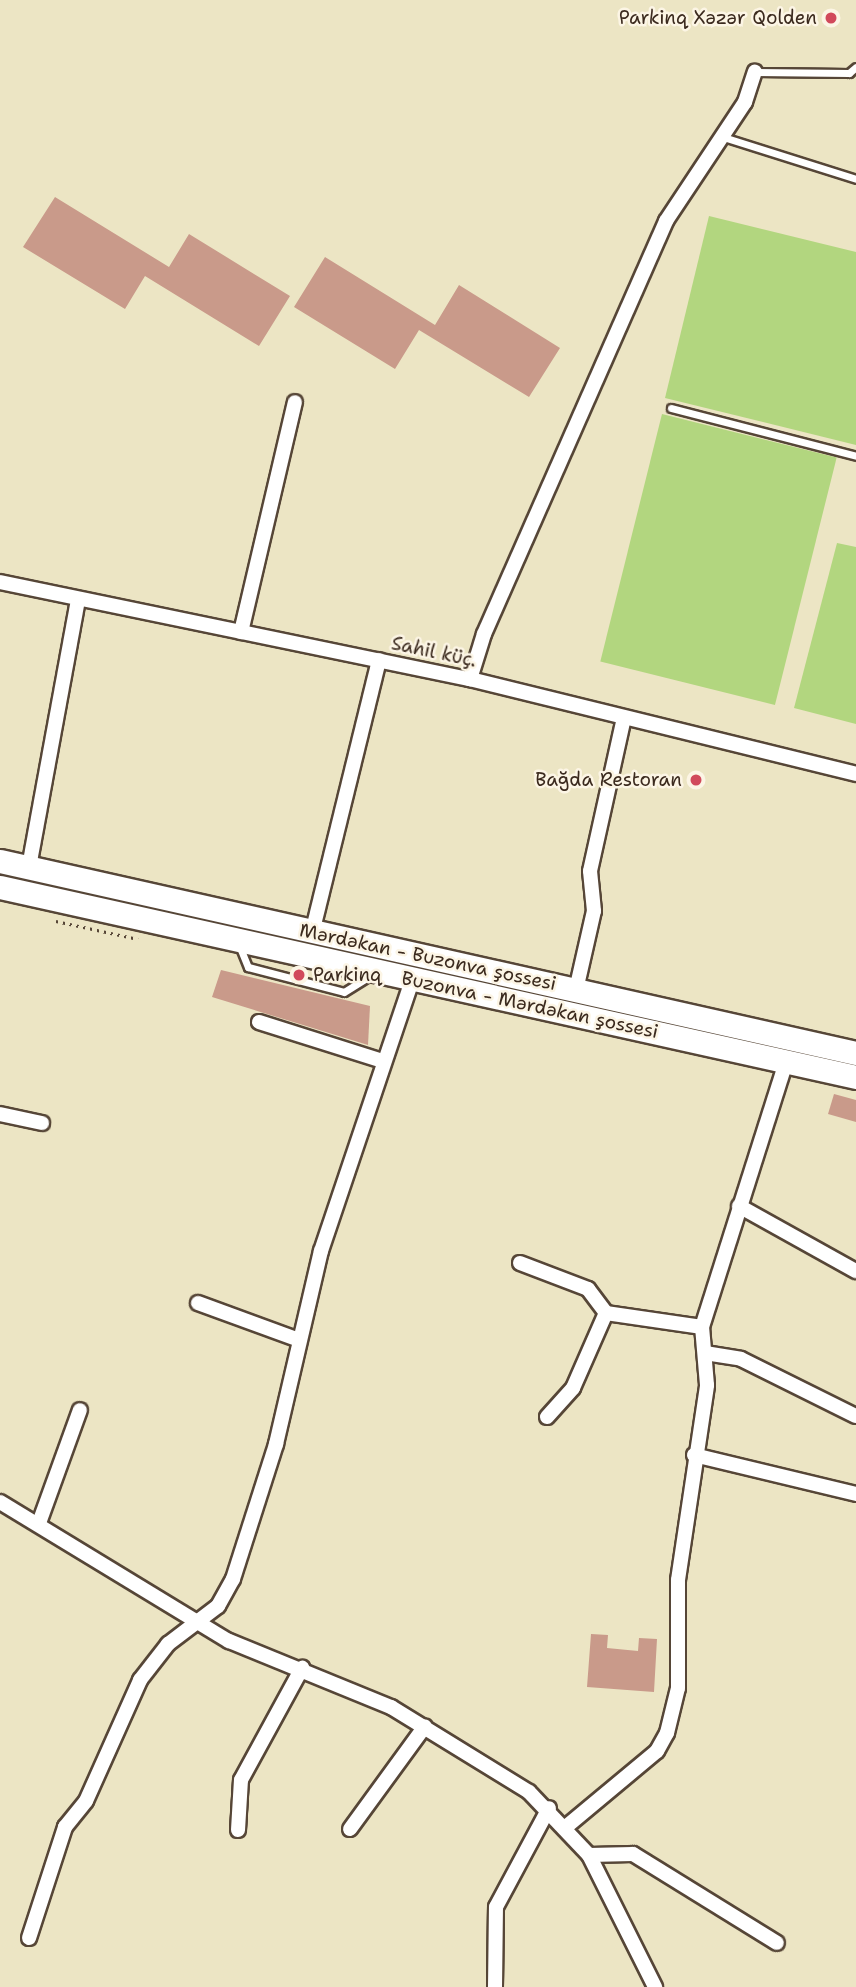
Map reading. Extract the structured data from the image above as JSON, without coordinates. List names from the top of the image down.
{
  "streets": {
    "main road": ["Mərdəkan - Buzonva şossesi", "Buzonva - Mərdəkan şossesi"],
    "street": ["Sahil küç."]
  },
  "places": ["Parkinq Xəzər Qolden", "Bağda Restoran", "Parkinq"]
}
